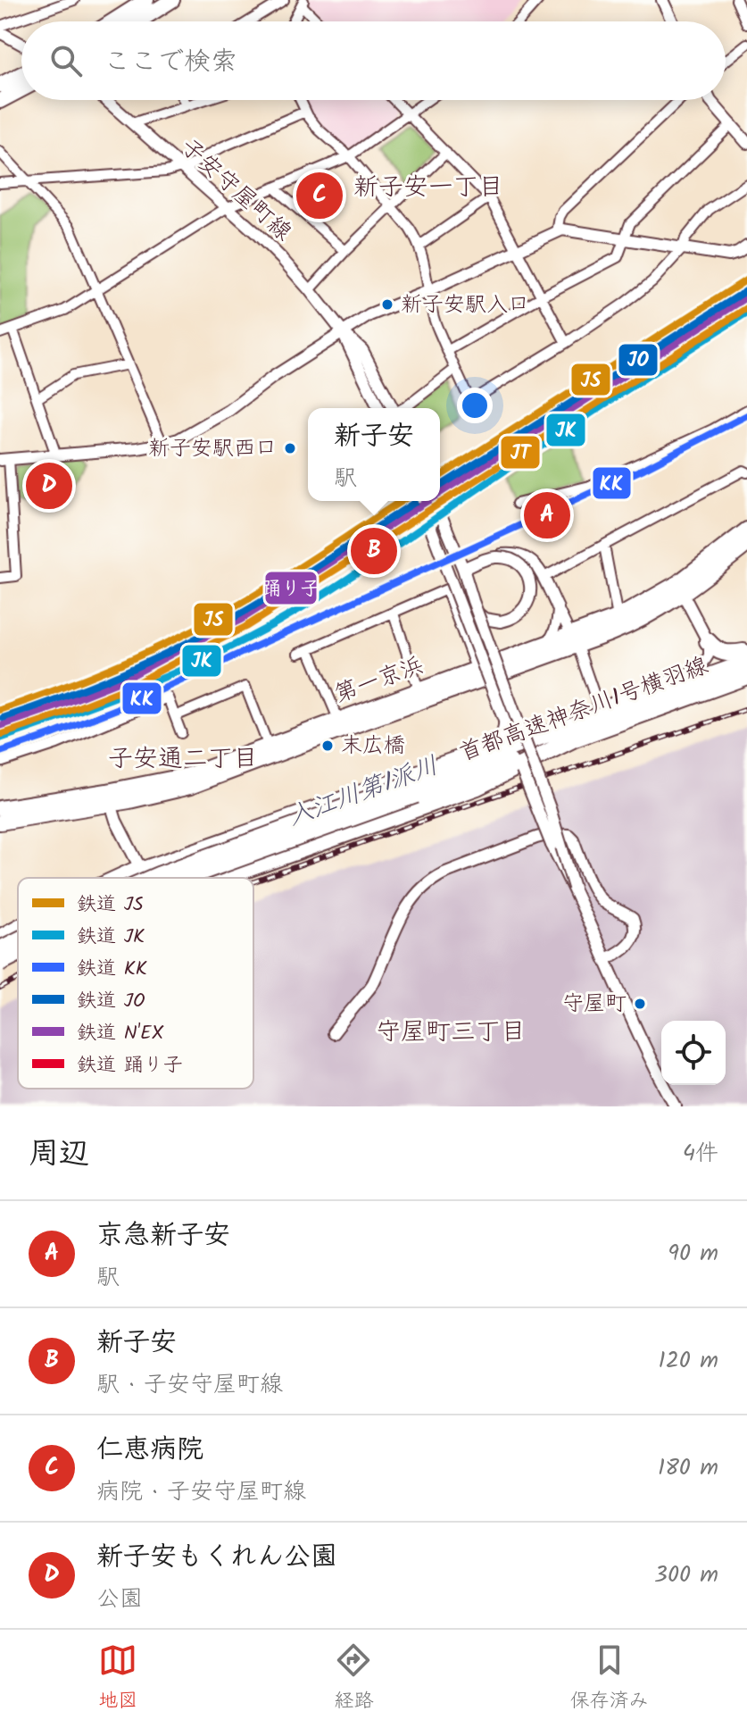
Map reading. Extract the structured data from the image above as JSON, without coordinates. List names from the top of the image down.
{
  "streets": {
    "highway": ["第一京浜", "首都高速神奈川1号横羽線"],
    "street": ["子安守屋町線"]
  },
  "districts": ["新子安一丁目", "子安通二丁目", "守屋町三丁目"],
  "water": ["入江川第1派川"],
  "places": [
    "新子安駅入口",
    "新子安駅西口",
    "末広橋",
    "守屋町"
  ],
  "lines": [
    "rail line JS",
    "rail line JO",
    "rail line 踊り子",
    "transit line JT",
    "rail line JK",
    "rail line KK"
  ],
  "legend": [
    "鉄道 JS",
    "鉄道 JK",
    "鉄道 KK",
    "鉄道 JO",
    "鉄道 N'EX",
    "鉄道 踊り子"
  ],
  "page": {
    "search": "ここで検索",
    "pins": [
      "C",
      "D",
      "A",
      "B"
    ],
    "popup": ["新子安", "駅"],
    "heading": ["周辺", "4件"],
    "list": [
      {
        "mark": "A",
        "name": "京急新子安",
        "note": "駅",
        "value": "90 m"
      },
      {
        "mark": "B",
        "name": "新子安",
        "note": "駅 · 子安守屋町線",
        "value": "120 m"
      },
      {
        "mark": "C",
        "name": "仁恵病院",
        "note": "病院 · 子安守屋町線",
        "value": "180 m"
      },
      {
        "mark": "D",
        "name": "新子安もくれん公園",
        "note": "公園",
        "value": "300 m"
      }
    ],
    "nav": ["地図", "経路", "保存済み"]
  }
}
